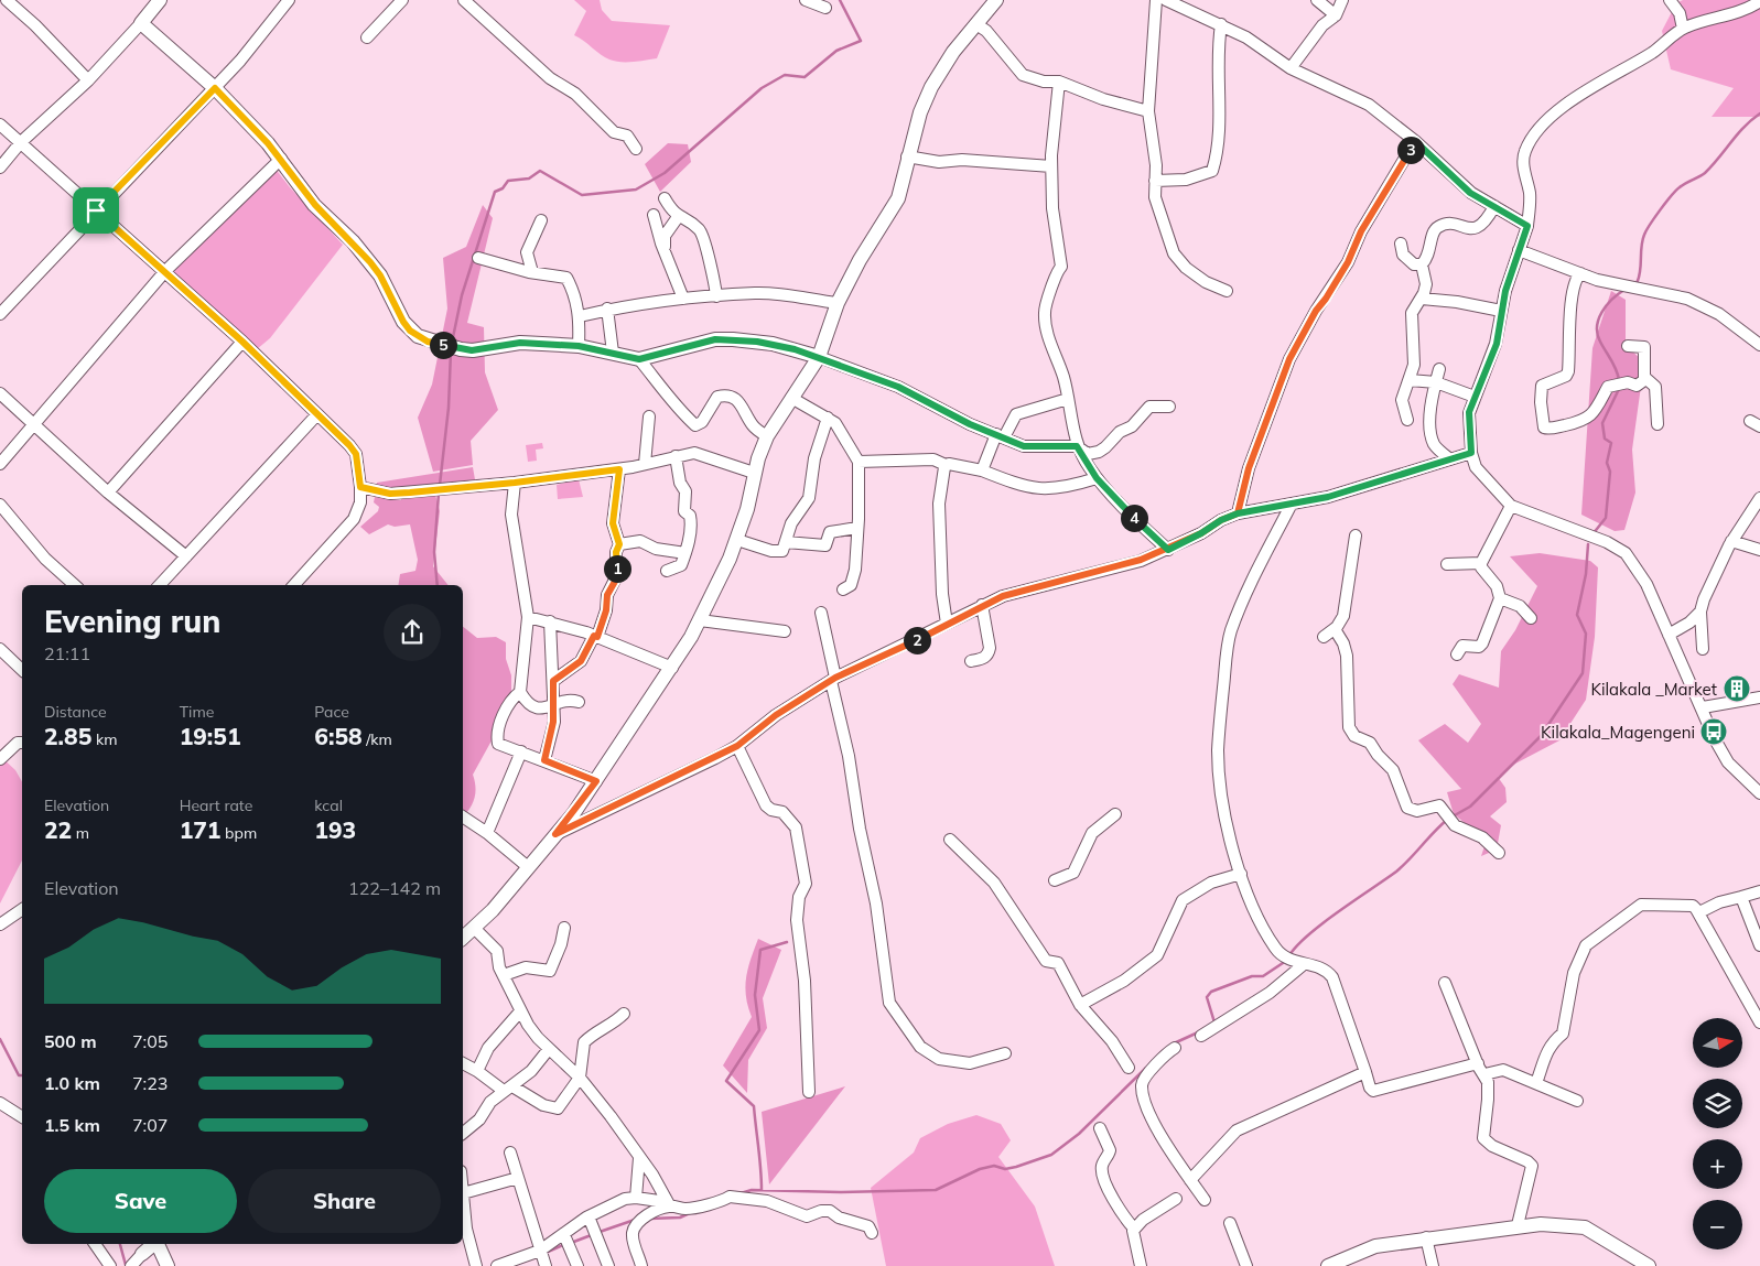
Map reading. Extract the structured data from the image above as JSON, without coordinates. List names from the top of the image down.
{
  "places": {
    "building": ["Kilakala _Market"],
    "bus stop": ["Kilakala_Magengeni"]
  },
  "north": "right",
  "page": {
    "pins": [
      "3",
      "5",
      "4",
      "1",
      "2"
    ],
    "heading": ["Evening run", "21:11"],
    "stats": [
      ["Distance", "2.85 km"],
      ["Time", "19:51"],
      ["Pace", "6:58 /km"],
      ["Elevation", "22 m"],
      ["Heart rate", "171 bpm"],
      ["kcal", "193"]
    ],
    "chart": ["Elevation", "122–142 m"],
    "map_buttons": ["+", "−"],
    "list": [
      {
        "name": "500 m",
        "note": "7:05"
      },
      {
        "name": "1.0 km",
        "note": "7:23"
      },
      {
        "name": "1.5 km",
        "note": "7:07"
      }
    ],
    "buttons": ["Save", "Share"]
  }
}
